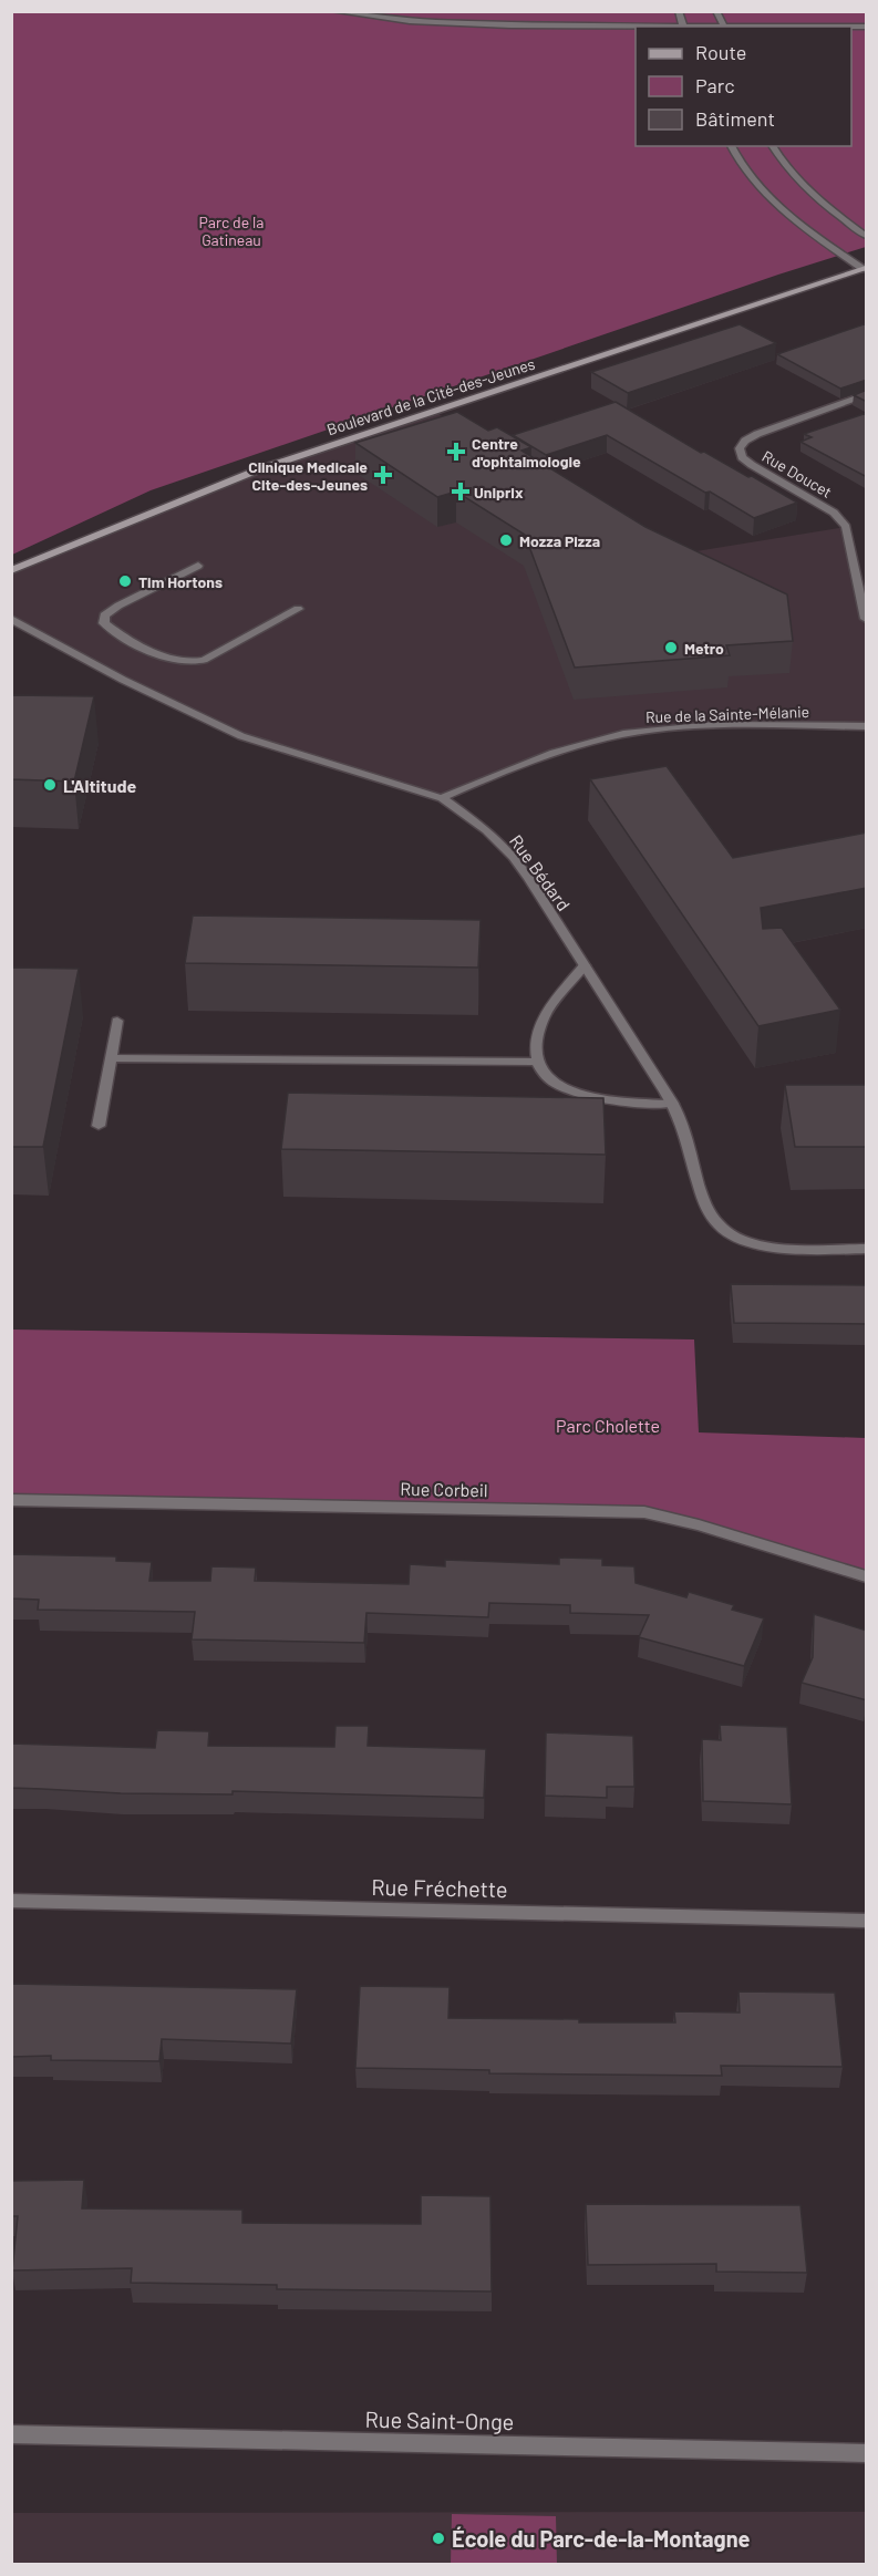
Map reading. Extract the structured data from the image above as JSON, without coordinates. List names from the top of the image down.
{
  "streets": {
    "street": [
      "Boulevard de la Cité-des-Jeunes",
      "Rue Doucet",
      "Rue de la Sainte-Mélanie",
      "Rue Bédard",
      "Rue Corbeil",
      "Rue Fréchette",
      "Rue Saint-Onge"
    ]
  },
  "crossings": [
    ["Rue de la Sainte-Mélanie", "Rue Bédard"]
  ],
  "parks": ["Parc de la Gatineau", "Parc Cholette"],
  "places": {
    "health": ["Centre d'ophtalmologie", "Clinique Medicale Cite-des-Jeunes", "Uniprix"],
    "other": [
      "Mozza Pizza",
      "Tim Hortons",
      "Metro",
      "L'Altitude",
      "École du Parc-de-la-Montagne"
    ]
  },
  "legend": ["Route", "Parc", "Bâtiment"]
}
